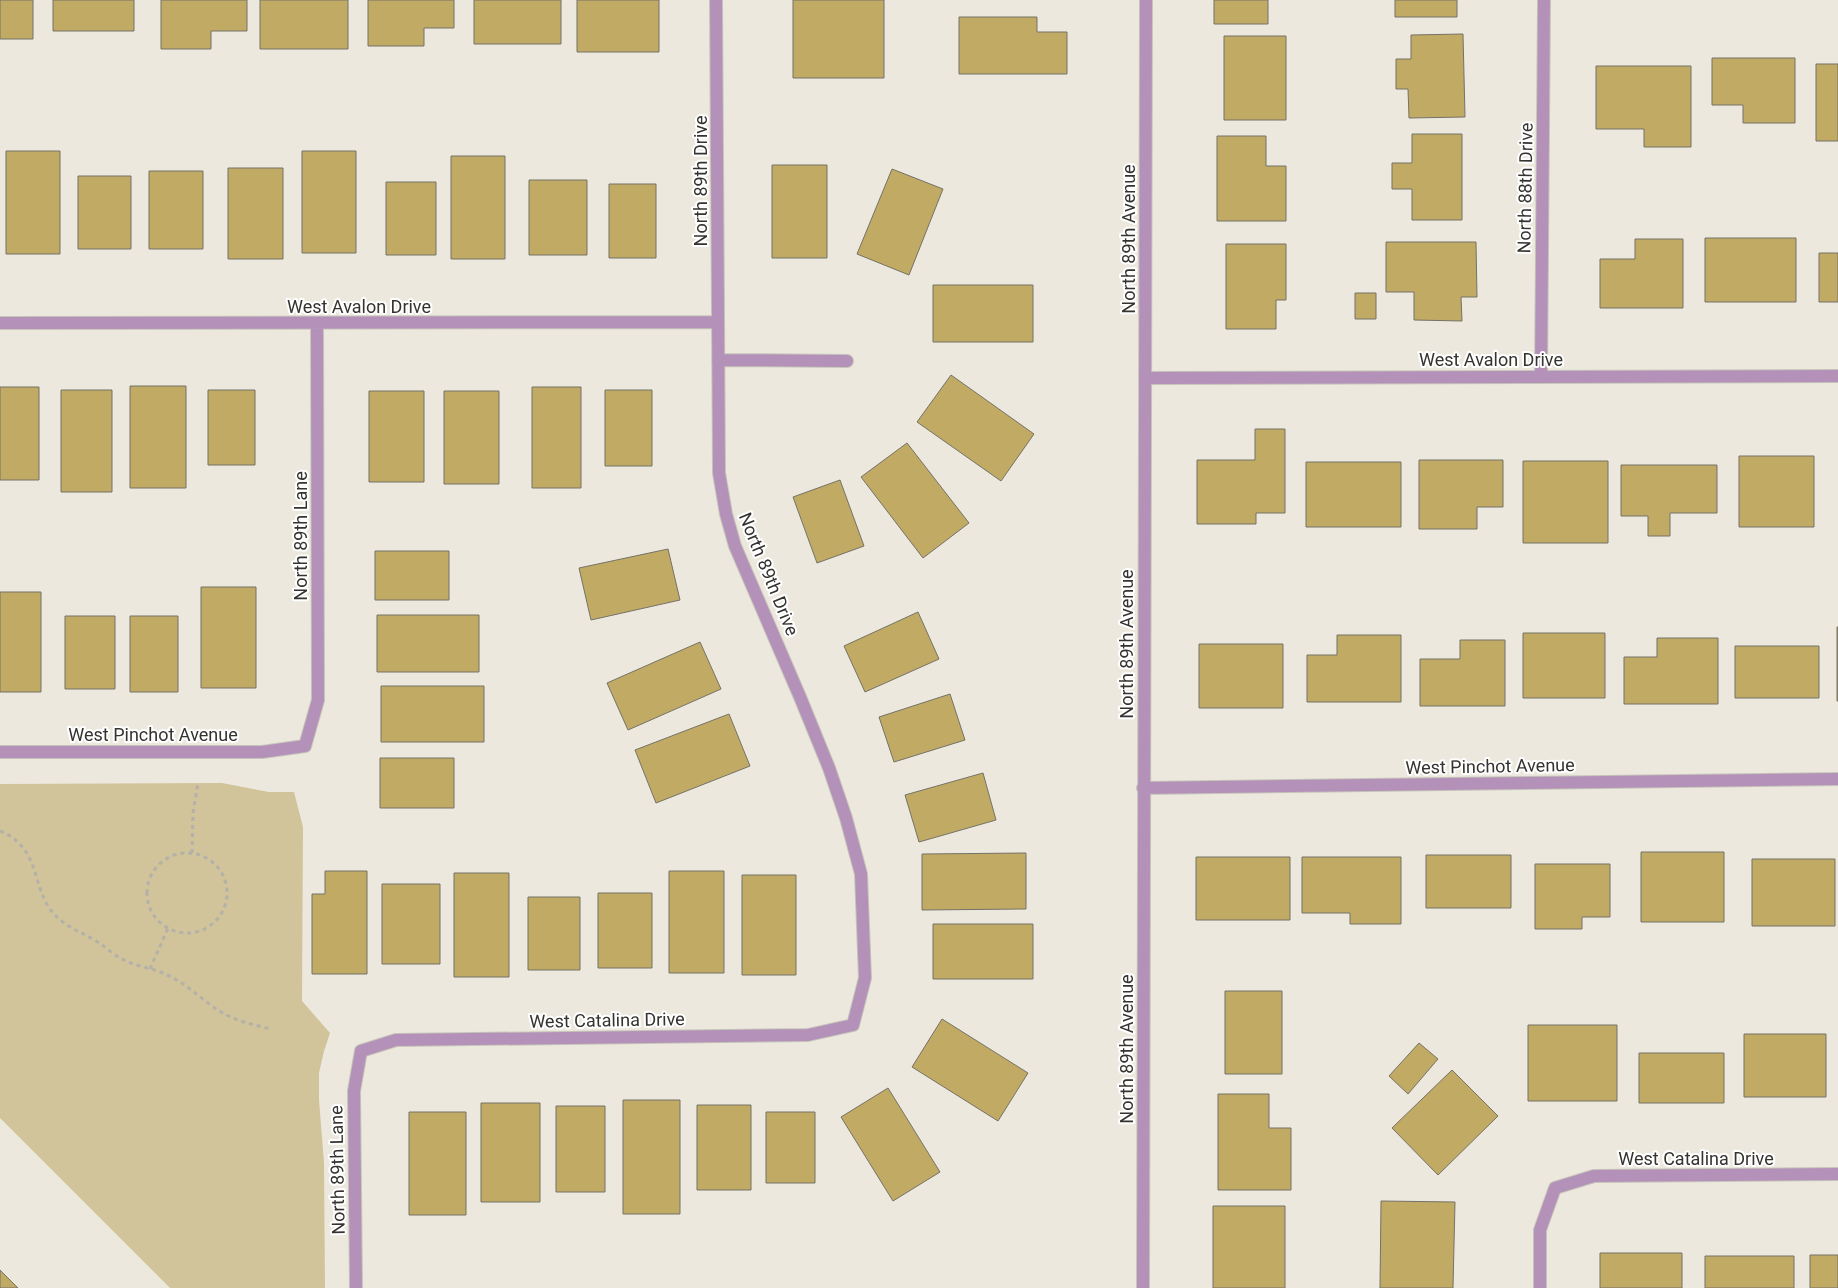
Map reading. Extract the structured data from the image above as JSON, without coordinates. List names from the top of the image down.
{
  "streets": {
    "street": [
      "North 89th Drive",
      "North 88th Drive",
      "North 89th Avenue",
      "West Avalon Drive",
      "North 89th Lane",
      "West Pinchot Avenue",
      "West Catalina Drive"
    ]
  },
  "crossings": [
    ["North 89th Drive", "West Avalon Drive"],
    ["North 89th Drive", "West Catalina Drive"],
    ["North 88th Drive", "West Avalon Drive"],
    ["North 89th Avenue", "West Avalon Drive"],
    ["North 89th Avenue", "West Pinchot Avenue"],
    ["West Avalon Drive", "North 89th Lane"],
    ["North 89th Lane", "West Pinchot Avenue"],
    ["North 89th Lane", "West Catalina Drive"]
  ]
}
